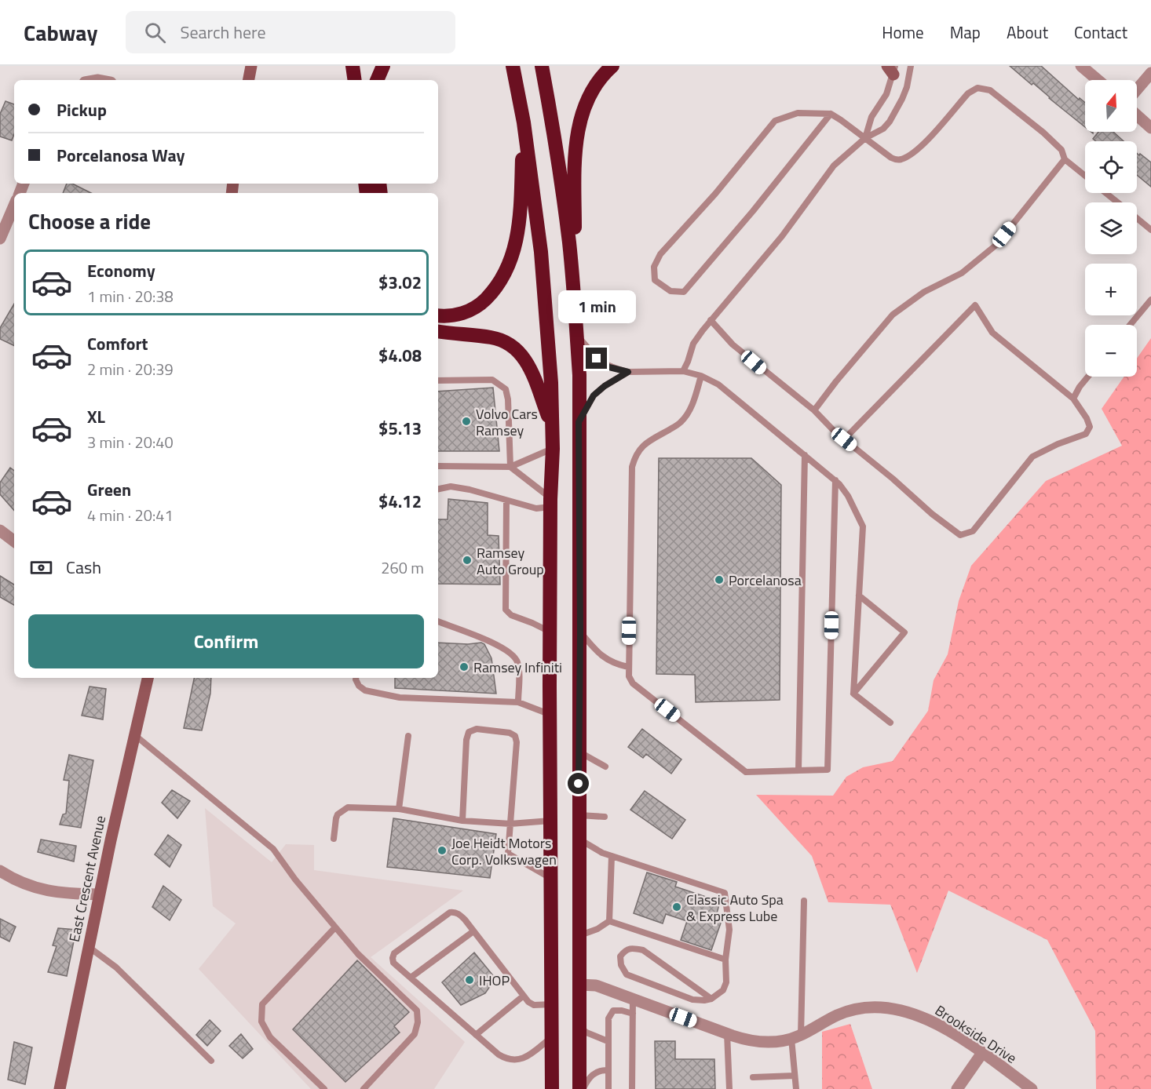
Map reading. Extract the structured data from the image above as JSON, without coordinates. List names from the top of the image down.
{
  "streets": {
    "street": ["East Crescent Avenue", "Brookside Drive"]
  },
  "places": [
    "Volvo Cars Ramsey",
    "Ramsey Auto Group",
    "Porcelanosa",
    "Ramsey Infiniti",
    "Joe Heidt Motors Corp. Volkswagen",
    "Classic Auto Spa & Express Lube",
    "IHOP"
  ],
  "north": "top",
  "page": {
    "header": "Cabway",
    "search": "Search here",
    "nav": [
      "Home",
      "Map",
      "About",
      "Contact"
    ],
    "map_buttons": ["+", "−"],
    "banner": ["Pickup", "Porcelanosa Way"],
    "heading": "Choose a ride",
    "list": [
      {
        "name": "Economy",
        "note": "1 min · 20:38",
        "value": "$3.02"
      },
      {
        "name": "Comfort",
        "note": "2 min · 20:39",
        "value": "$4.08"
      },
      {
        "name": "XL",
        "note": "3 min · 20:40",
        "value": "$5.13"
      },
      {
        "name": "Green",
        "note": "4 min · 20:41",
        "value": "$4.12"
      }
    ],
    "bubble": "1 min",
    "pay": ["Cash", "260 m"],
    "buttons": "Confirm"
  }
}
